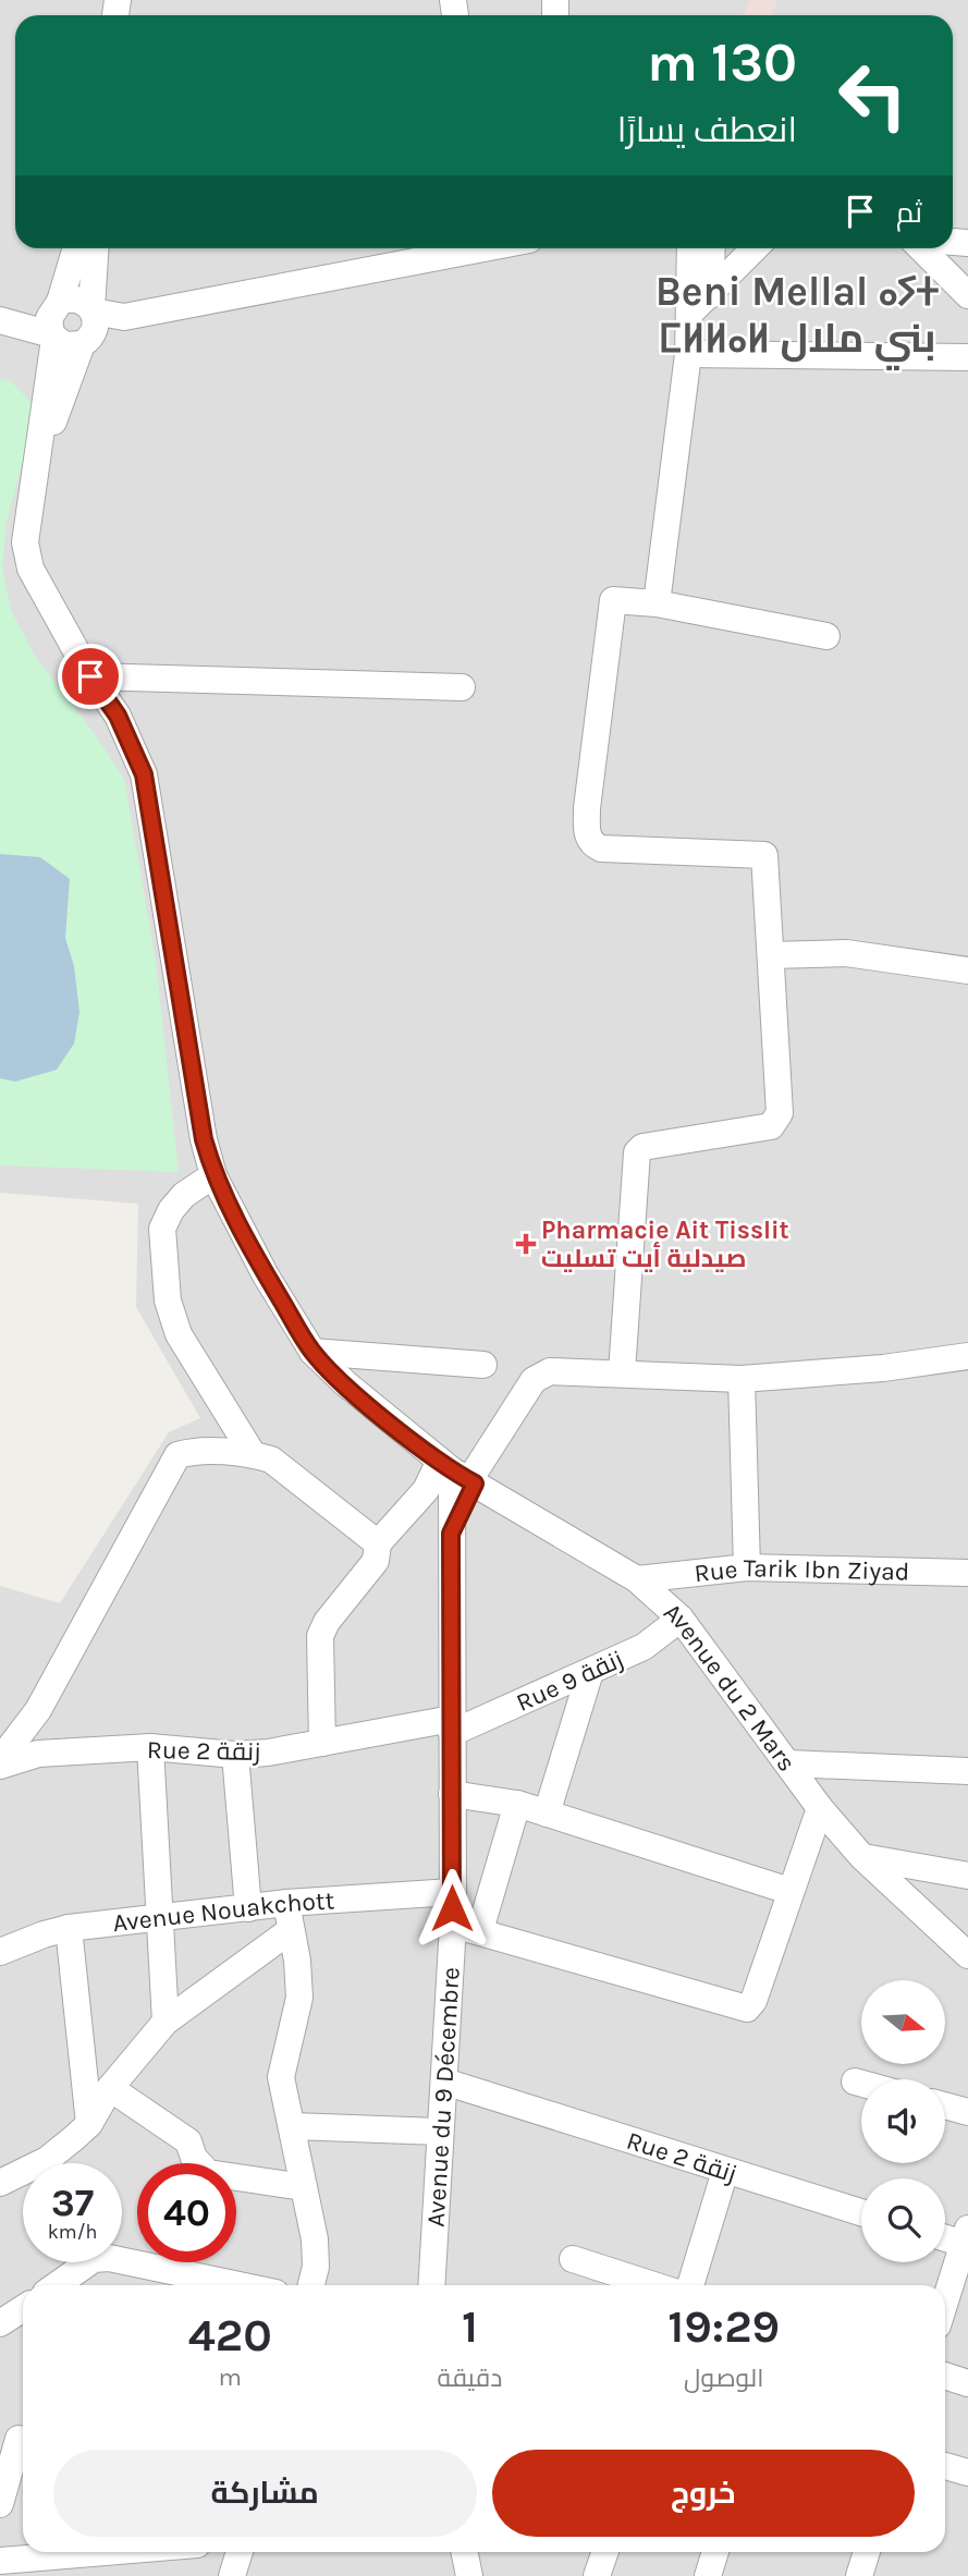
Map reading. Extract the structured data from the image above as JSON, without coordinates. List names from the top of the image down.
{
  "streets": {
    "street": [
      "Rue Tarik Ibn Ziyad",
      "Rue 9 زنقة",
      "Avenue du 2 Mars",
      "Rue 2 زنقة",
      "Avenue Nouakchott",
      "Avenue du 9 Décembre"
    ]
  },
  "crossings": [
    ["Rue Tarik Ibn Ziyad", "Avenue du 2 Mars"],
    ["Rue 9 زنقة", "Avenue du 2 Mars"],
    ["Rue 9 زنقة", "Rue 2 زنقة"],
    ["Rue 9 زنقة", "Avenue du 9 Décembre"],
    ["Avenue du 2 Mars", "Avenue du 9 Décembre"],
    ["Rue 2 زنقة", "Avenue du 9 Décembre"],
    ["Avenue Nouakchott", "Avenue du 9 Décembre"]
  ],
  "districts": ["Beni Mellal ⴰⵢⵜ ⵎⵍⵍⴰⵍ بني ملال"],
  "places": {
    "health": ["Pharmacie Ait Tisslit صيدلية أيت تسليت"]
  },
  "north": "right",
  "page": {
    "turn": ["130 m", "انعطف يسارًا"],
    "then": "ثم",
    "speed": "37 km/h",
    "limit": "40",
    "eta": [
      "19:29",
      "الوصول",
      "1",
      "دقيقة",
      "420",
      "m"
    ],
    "buttons": ["خروج", "مشاركة"]
  }
}
